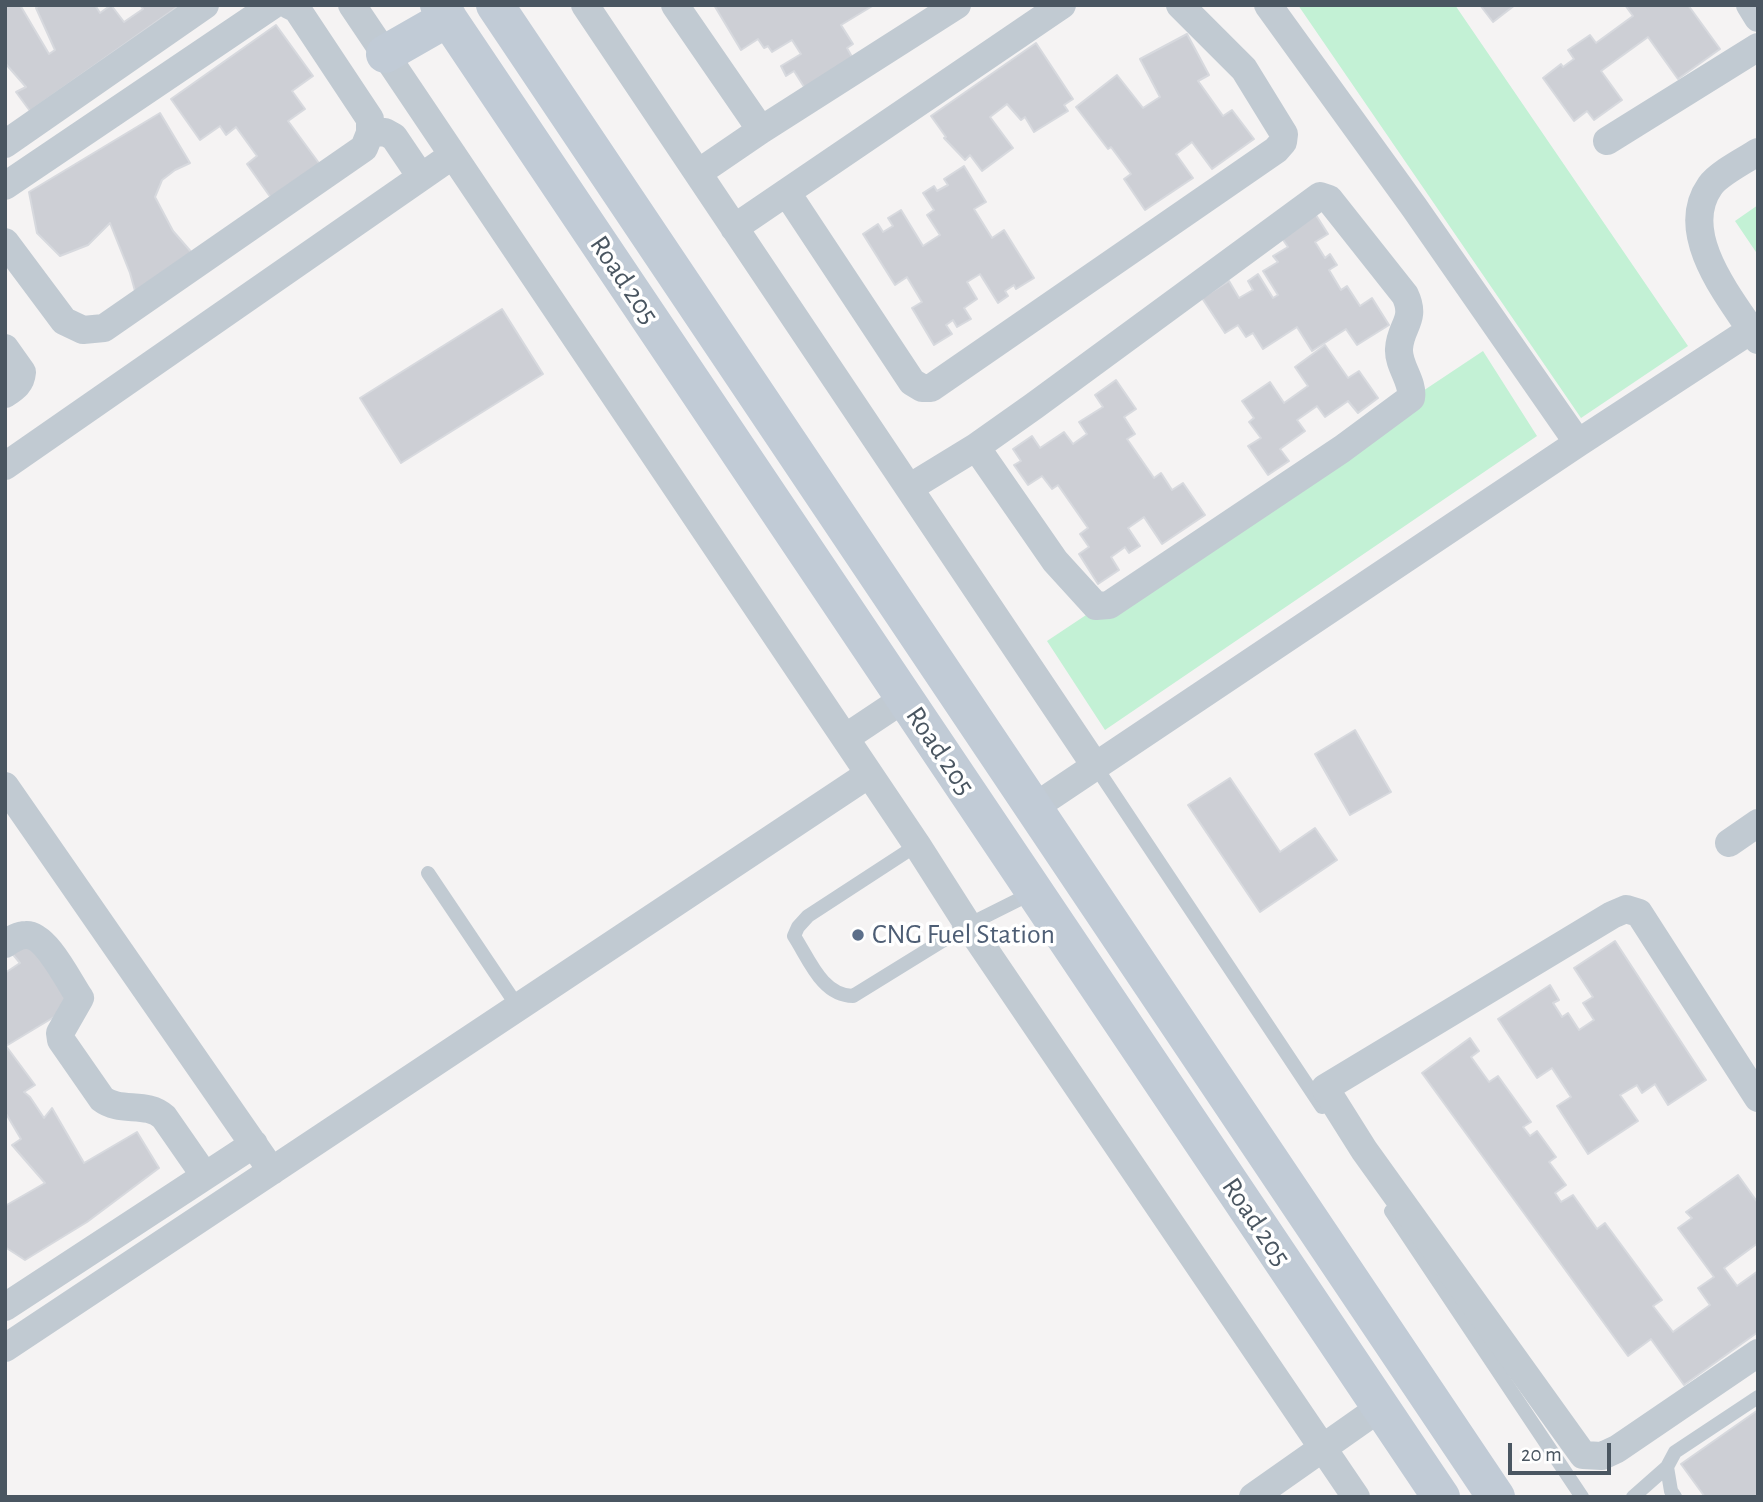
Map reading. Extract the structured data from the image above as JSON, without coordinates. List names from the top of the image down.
{
  "streets": {
    "main road": ["Road 205"]
  },
  "places": ["CNG Fuel Station"],
  "scale_bar": "20 m"
}
